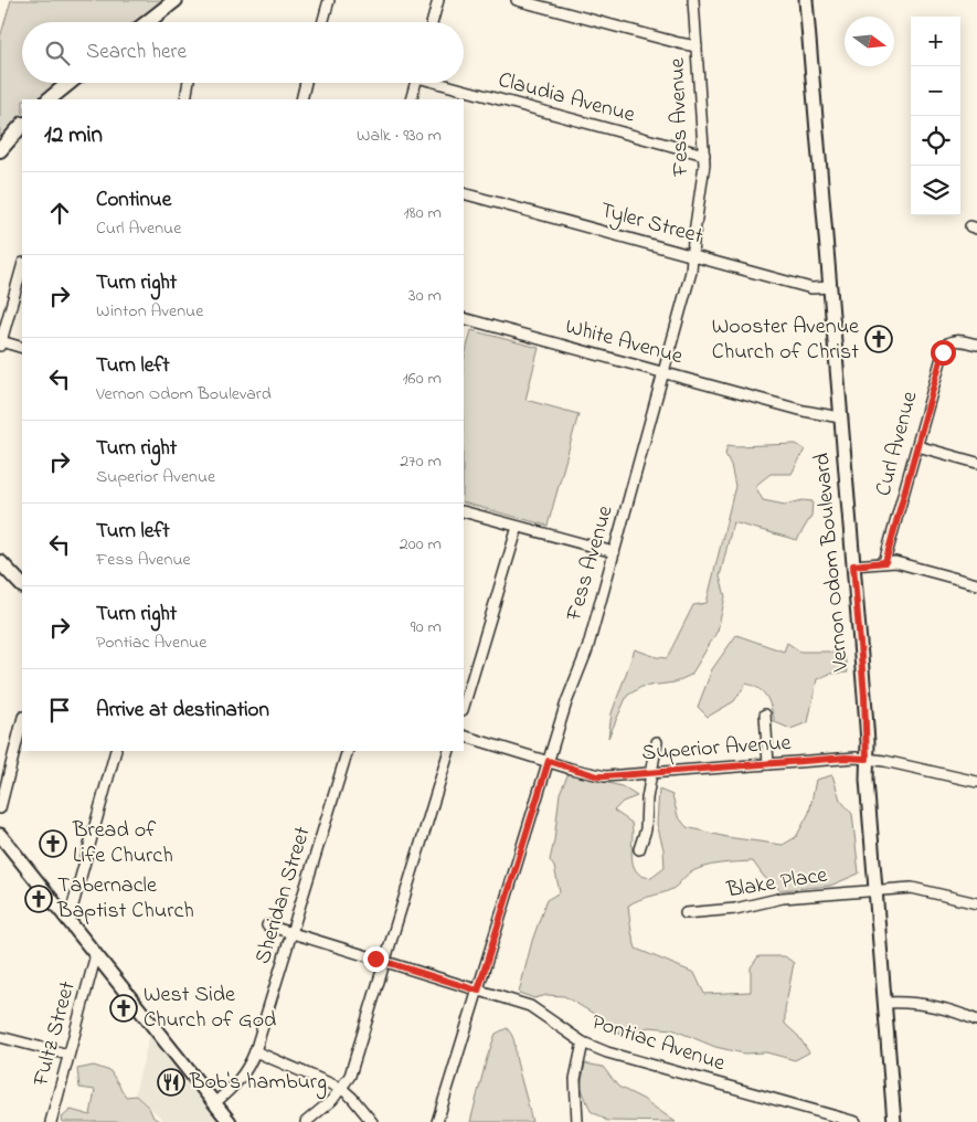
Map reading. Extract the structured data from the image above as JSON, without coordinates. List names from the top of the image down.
{
  "streets": {
    "main road": ["Vernon Odom Boulevard"],
    "street": [
      "Claudia Avenue",
      "Fess Avenue",
      "Tyler Street",
      "White Avenue",
      "Curl Avenue",
      "Superior Avenue",
      "Blake Place",
      "Sheridan Street",
      "Fultz Street",
      "Pontiac Avenue"
    ]
  },
  "crossings": [
    ["Claudia Avenue", "Fess Avenue"],
    ["Fess Avenue", "Tyler Street"],
    ["Fess Avenue", "White Avenue"],
    ["Fess Avenue", "Superior Avenue"],
    ["Fess Avenue", "Pontiac Avenue"],
    ["Tyler Street", "Vernon Odom Boulevard"],
    ["White Avenue", "Vernon Odom Boulevard"],
    ["Vernon Odom Boulevard", "Superior Avenue"],
    ["Vernon Odom Boulevard", "Blake Place"],
    ["Sheridan Street", "Pontiac Avenue"]
  ],
  "places": {
    "church": [
      "Wooster Avenue Church of Christ",
      "Bread of Life Church",
      "Tabernacle Baptist Church",
      "West Side Church of God"
    ],
    "restaurant": ["Bob's hamburg"]
  },
  "north": "right",
  "page": {
    "map_buttons": ["+", "−"],
    "search": "Search here",
    "heading": ["12 min", "Walk · 930 m"],
    "list": [
      ["Continue", "Curl Avenue", "180 m"],
      ["Turn right", "Winton Avenue", "30 m"],
      ["Turn left", "Vernon Odom Boulevard", "160 m"],
      ["Turn right", "Superior Avenue", "270 m"],
      ["Turn left", "Fess Avenue", "200 m"],
      ["Turn right", "Pontiac Avenue", "90 m"],
      "Arrive at destination"
    ]
  }
}
